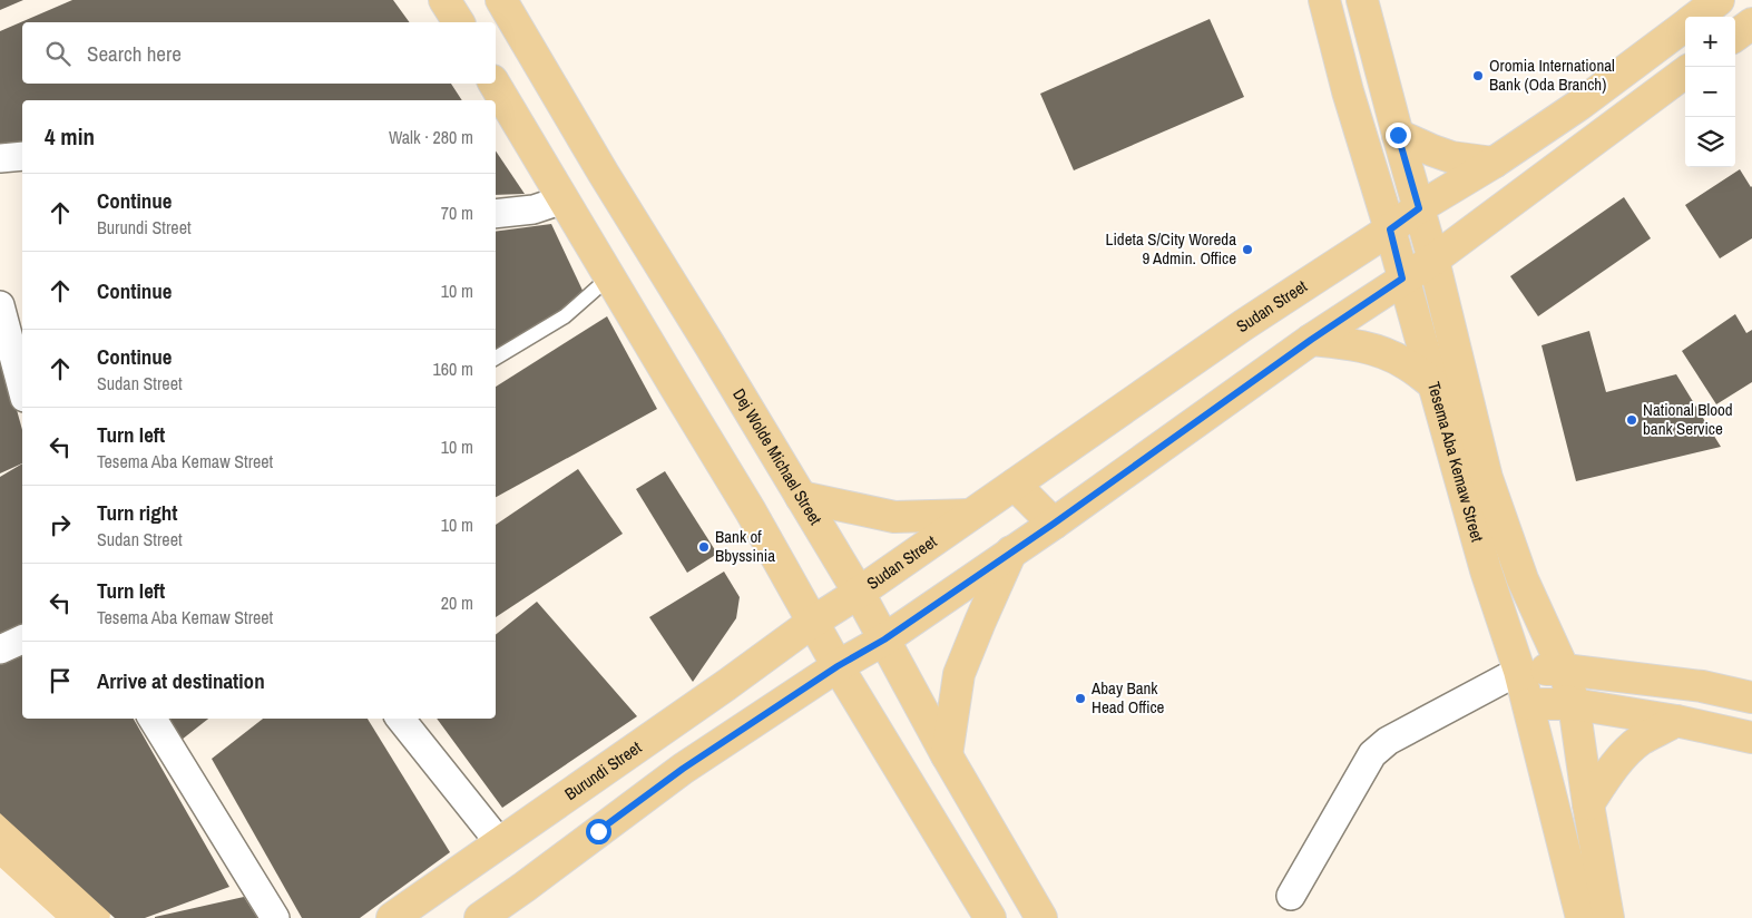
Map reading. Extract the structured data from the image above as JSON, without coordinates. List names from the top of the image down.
{
  "streets": {
    "main road": [
      "Sudan Street",
      "Dej Wolde Michael Street",
      "Tesema Aba Kemaw Street",
      "Burundi Street"
    ]
  },
  "crossings": [
    ["Sudan Street", "Dej Wolde Michael Street"],
    ["Sudan Street", "Tesema Aba Kemaw Street"],
    ["Sudan Street", "Burundi Street"]
  ],
  "places": [
    "Oromia International Bank (Oda Branch)",
    "Lideta S/City Woreda 9 Admin. Office",
    "National Blood bank Service",
    "Bank of Bbyssinia",
    "Abay Bank Head Office"
  ],
  "page": {
    "map_buttons": ["+", "−"],
    "search": "Search here",
    "heading": ["4 min", "Walk · 280 m"],
    "list": [
      ["Continue", "Burundi Street", "70 m"],
      ["Continue", "10 m"],
      ["Continue", "Sudan Street", "160 m"],
      ["Turn left", "Tesema Aba Kemaw Street", "10 m"],
      ["Turn right", "Sudan Street", "10 m"],
      ["Turn left", "Tesema Aba Kemaw Street", "20 m"],
      "Arrive at destination"
    ]
  }
}
